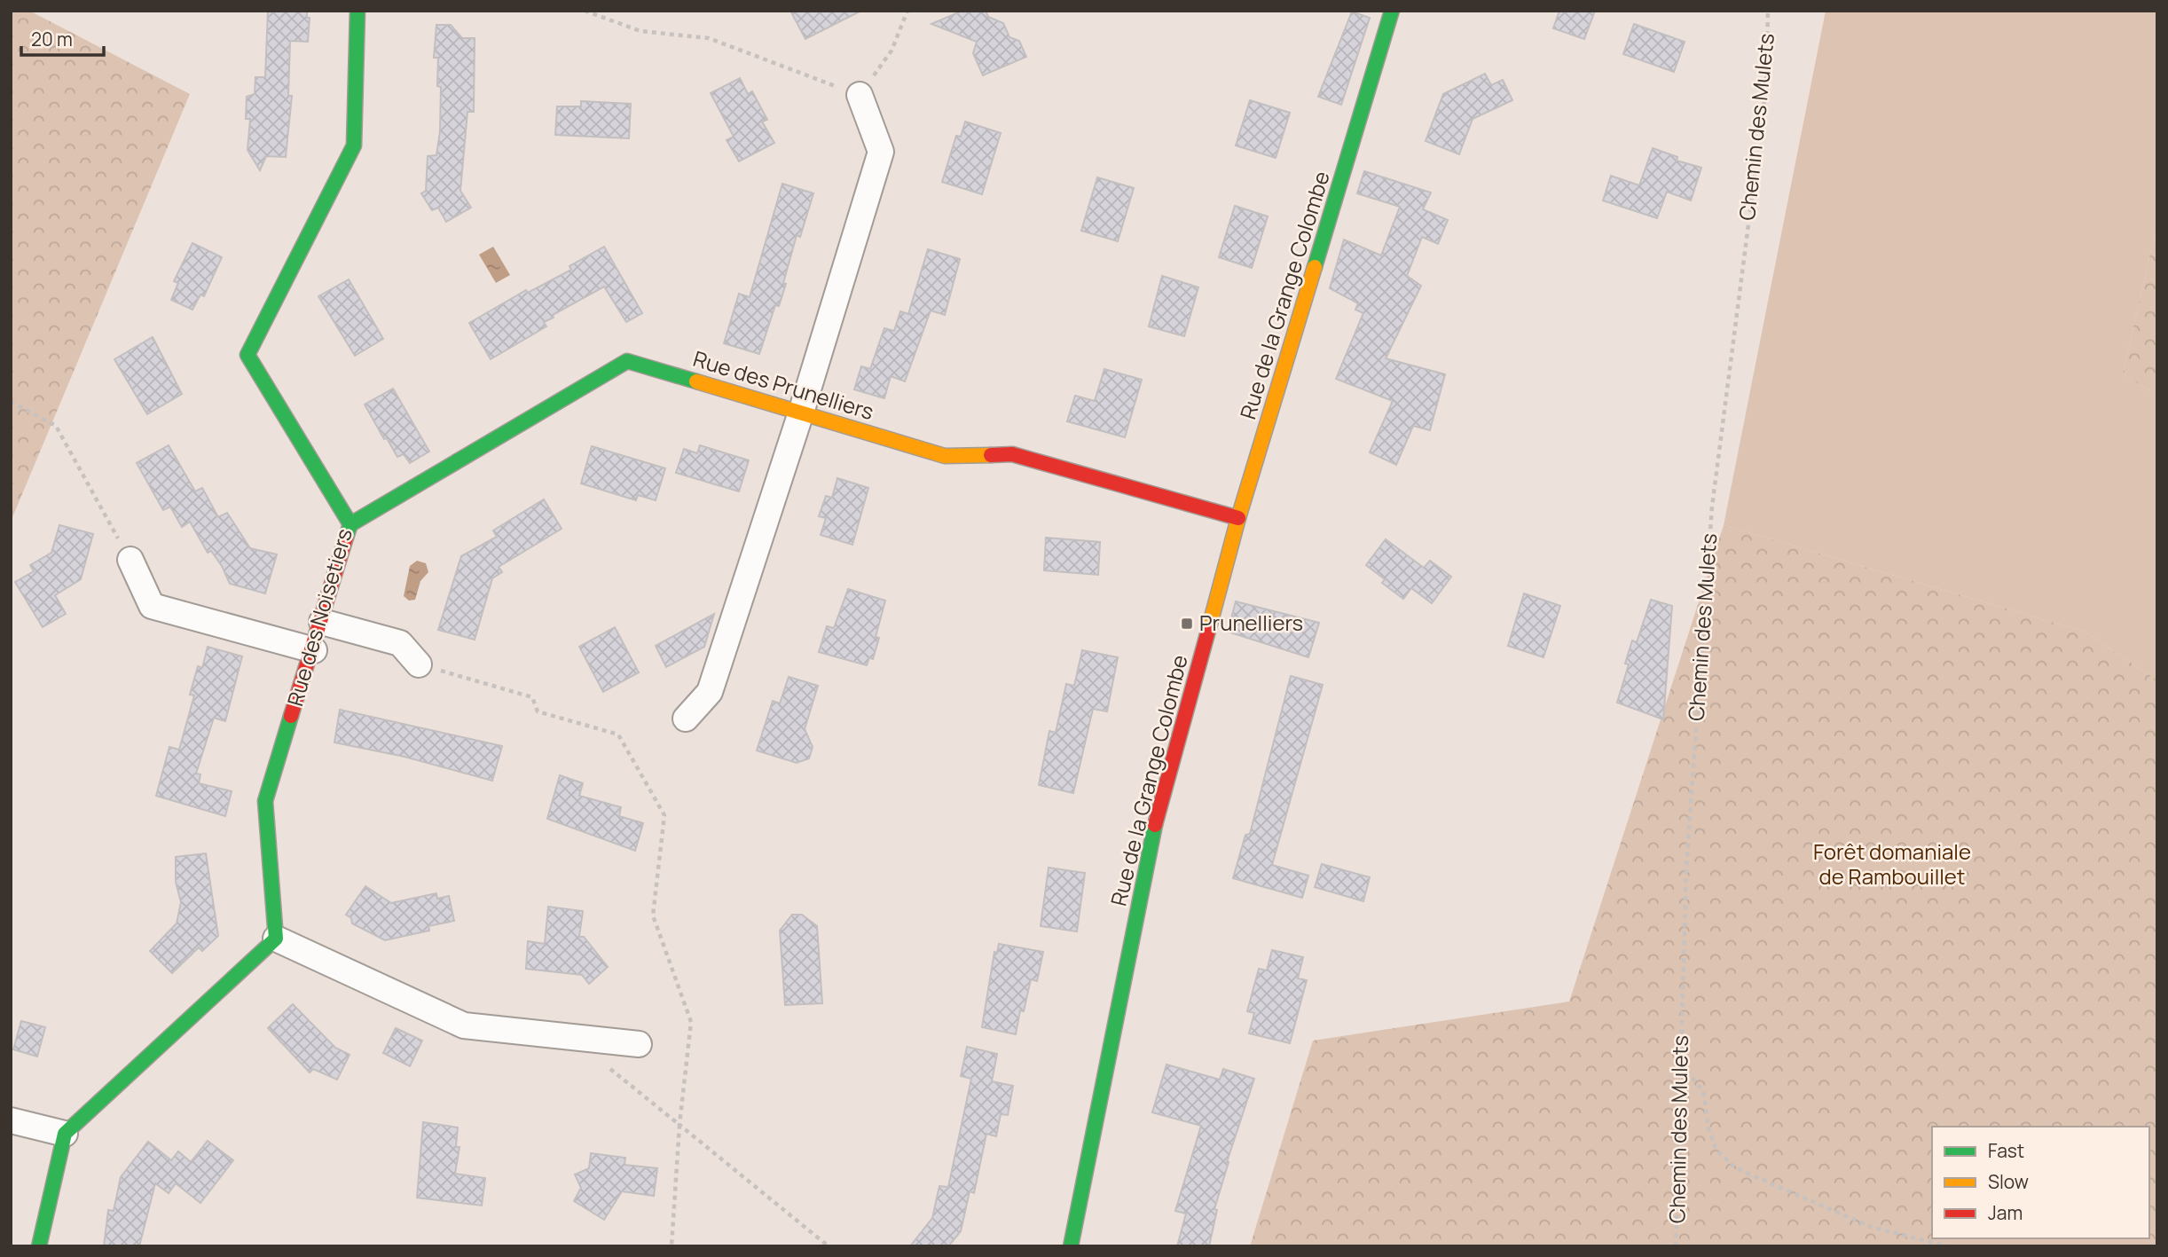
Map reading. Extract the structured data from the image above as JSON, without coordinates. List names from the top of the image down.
{
  "streets": {
    "street": ["Rue de la Grange Colombe", "Rue des Prunelliers", "Rue des Noisetiers"],
    "path": ["Chemin des Mulets"]
  },
  "crossings": [
    ["Rue de la Grange Colombe", "Rue des Prunelliers"],
    ["Rue des Prunelliers", "Rue des Noisetiers"]
  ],
  "parks": ["Forêt domaniale de Rambouillet"],
  "places": {
    "transit": ["Prunelliers"]
  },
  "legend": ["Fast", "Slow", "Jam"],
  "scale_bar": "20 m"
}
